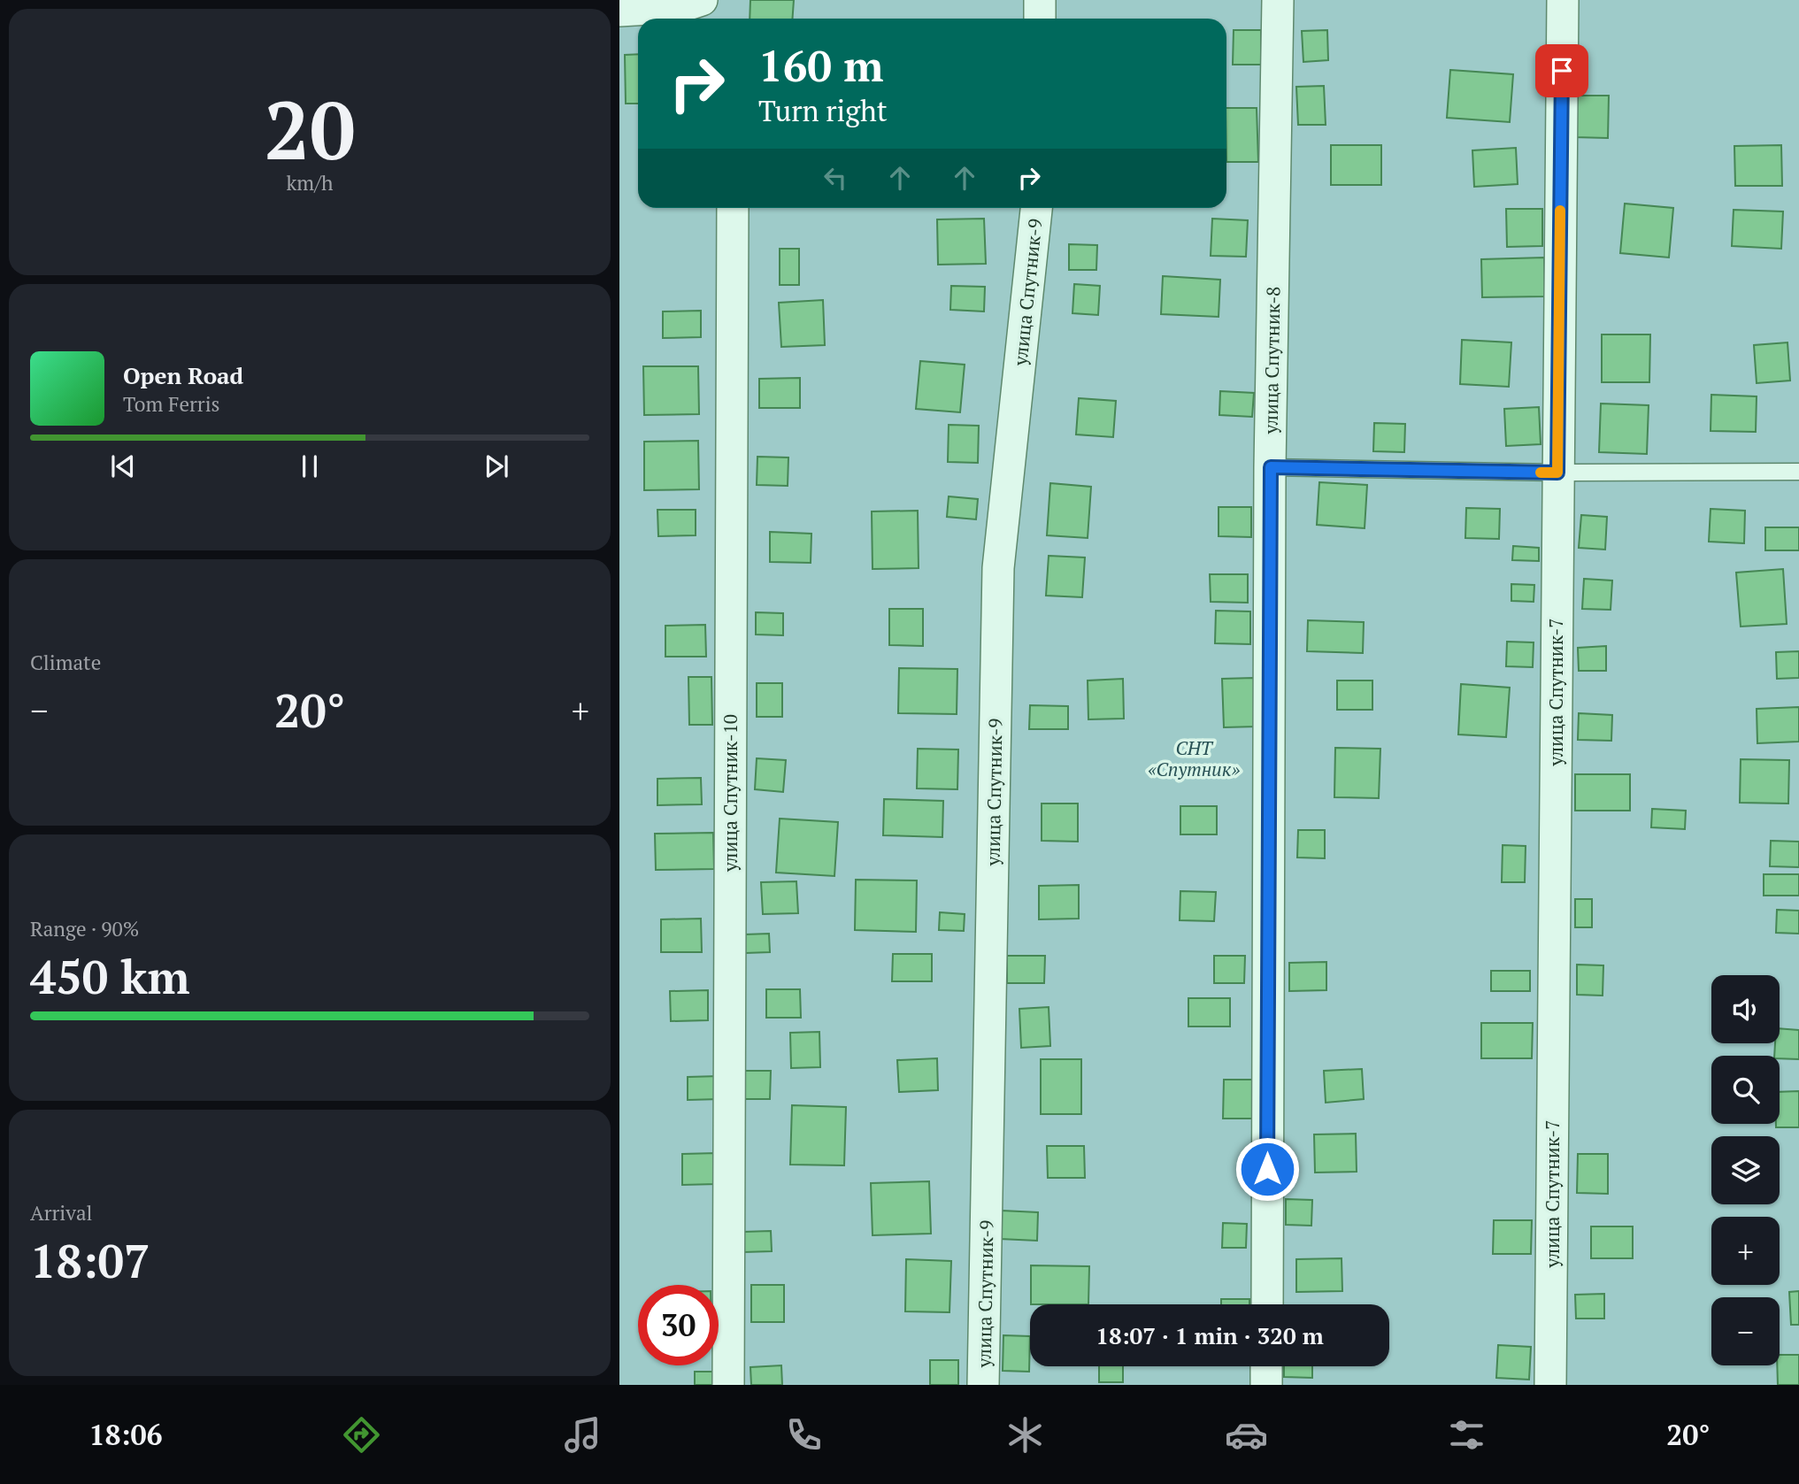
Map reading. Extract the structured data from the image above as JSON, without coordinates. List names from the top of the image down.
{
  "streets": {
    "street": [
      "улица Спутник-9",
      "улица Спутник-8",
      "улица Спутник-7",
      "улица Спутник-10"
    ]
  },
  "parks": ["СНТ «Спутник»"],
  "page": {
    "tile": [
      ["20", "km/h"],
      "Climate",
      ["Range · 90%", "450 km"],
      ["Arrival", "18:07"]
    ],
    "turn": ["160 m", "Turn right"],
    "song": ["Open Road", "Tom Ferris"],
    "heat": ["−", "20°", "+"],
    "map_buttons": ["+", "−"],
    "limit": "30",
    "trip": "18:07 · 1 min · 320 m",
    "tabs": ["18:06", "20°"]
  }
}
